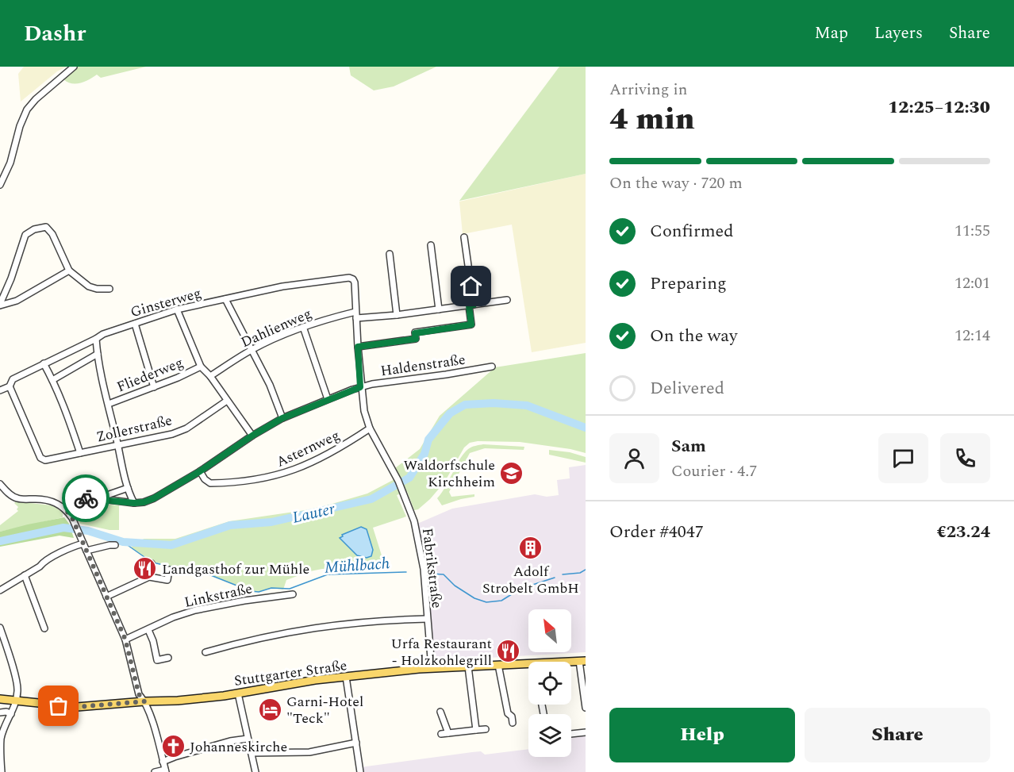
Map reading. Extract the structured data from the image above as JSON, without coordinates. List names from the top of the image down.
{
  "streets": {
    "main road": ["Stuttgarter Straße"],
    "street": [
      "Ginsterweg",
      "Dahlienweg",
      "Haldenstraße",
      "Fliederweg",
      "Zollerstraße",
      "Asternweg",
      "Fabrikstraße",
      "Linkstraße"
    ]
  },
  "crossings": [
    ["Ginsterweg", "Dahlienweg"],
    ["Ginsterweg", "Zollerstraße"],
    ["Haldenstraße", "Asternweg"],
    ["Asternweg", "Fabrikstraße"],
    ["Fabrikstraße", "Stuttgarter Straße"]
  ],
  "water": ["Lauter", "Mühlbach"],
  "places": {
    "school or university": ["Waldorfschule Kirchheim"],
    "building": ["Adolf Strobelt GmbH"],
    "restaurant": ["Landgasthof zur Mühle", "Urfa Restaurant - Holzkohlegrill"],
    "hotel": ["Garni-Hotel \"Teck\""],
    "church": ["Johanneskirche"]
  },
  "north": "top left",
  "page": {
    "header": "Dashr",
    "nav": ["Map", "Layers", "Share"],
    "heading": ["4 min", "Arriving in", "12:25–12:30"],
    "panel": [
      "Sam",
      "Courier · 4.7",
      "Order #4047",
      "€23.24"
    ],
    "bar": "On the way · 720 m",
    "list": [
      ["Confirmed", "11:55"],
      ["Preparing", "12:01"],
      ["On the way", "12:14"],
      "Delivered"
    ],
    "buttons": ["Help", "Share"]
  }
}
